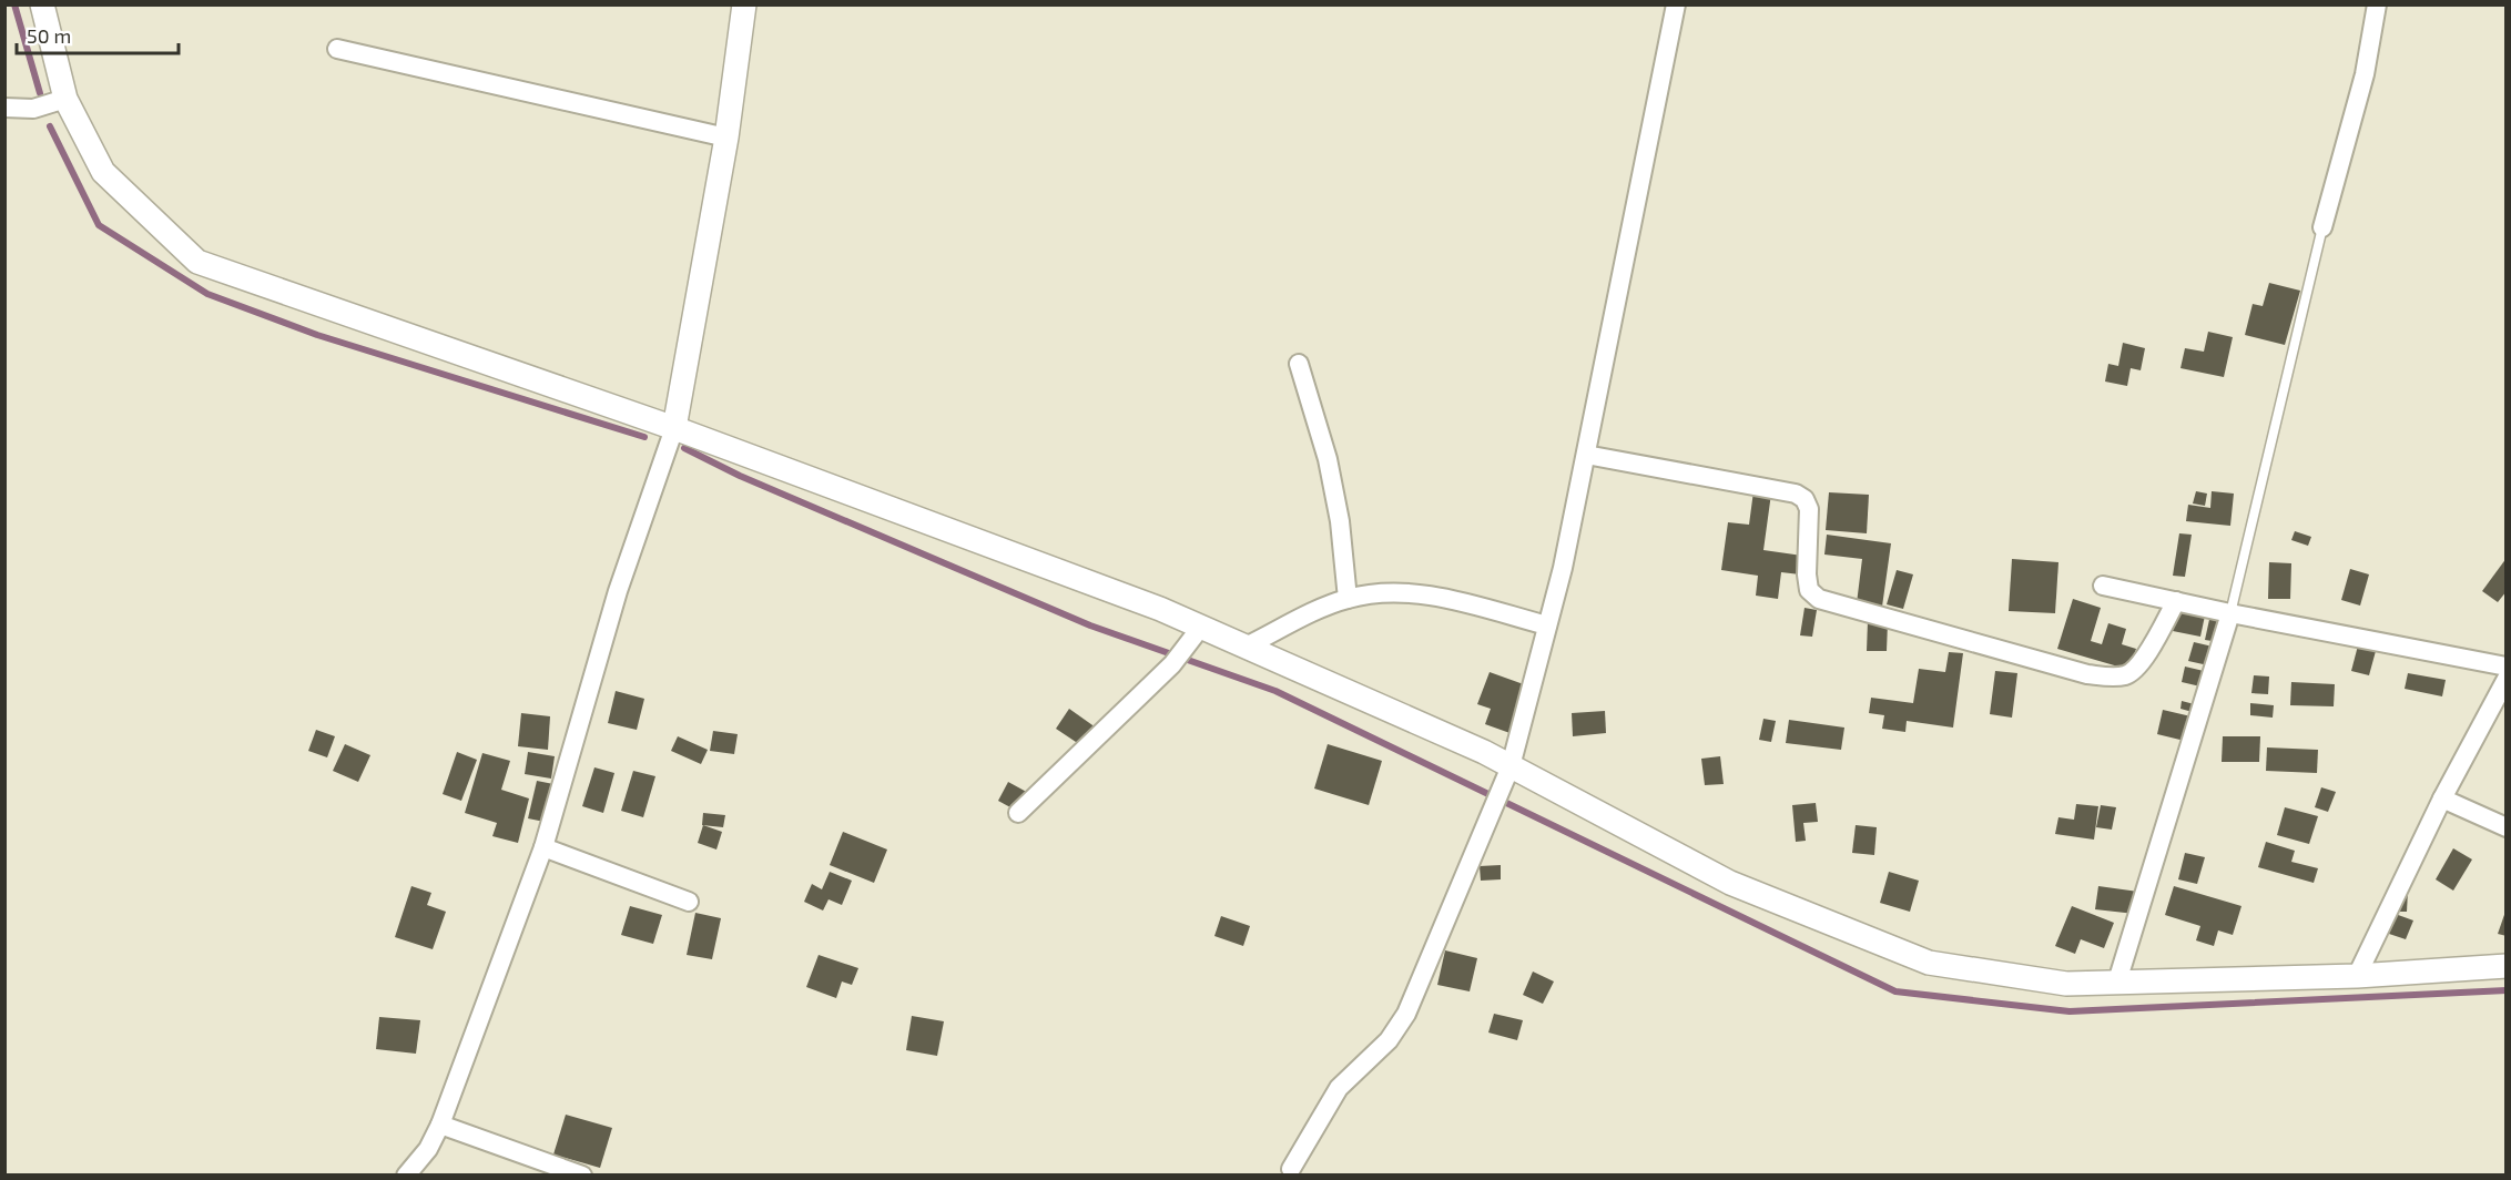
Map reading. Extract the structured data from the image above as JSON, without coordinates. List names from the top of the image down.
{
  "scale_bar": "50 m"
}
